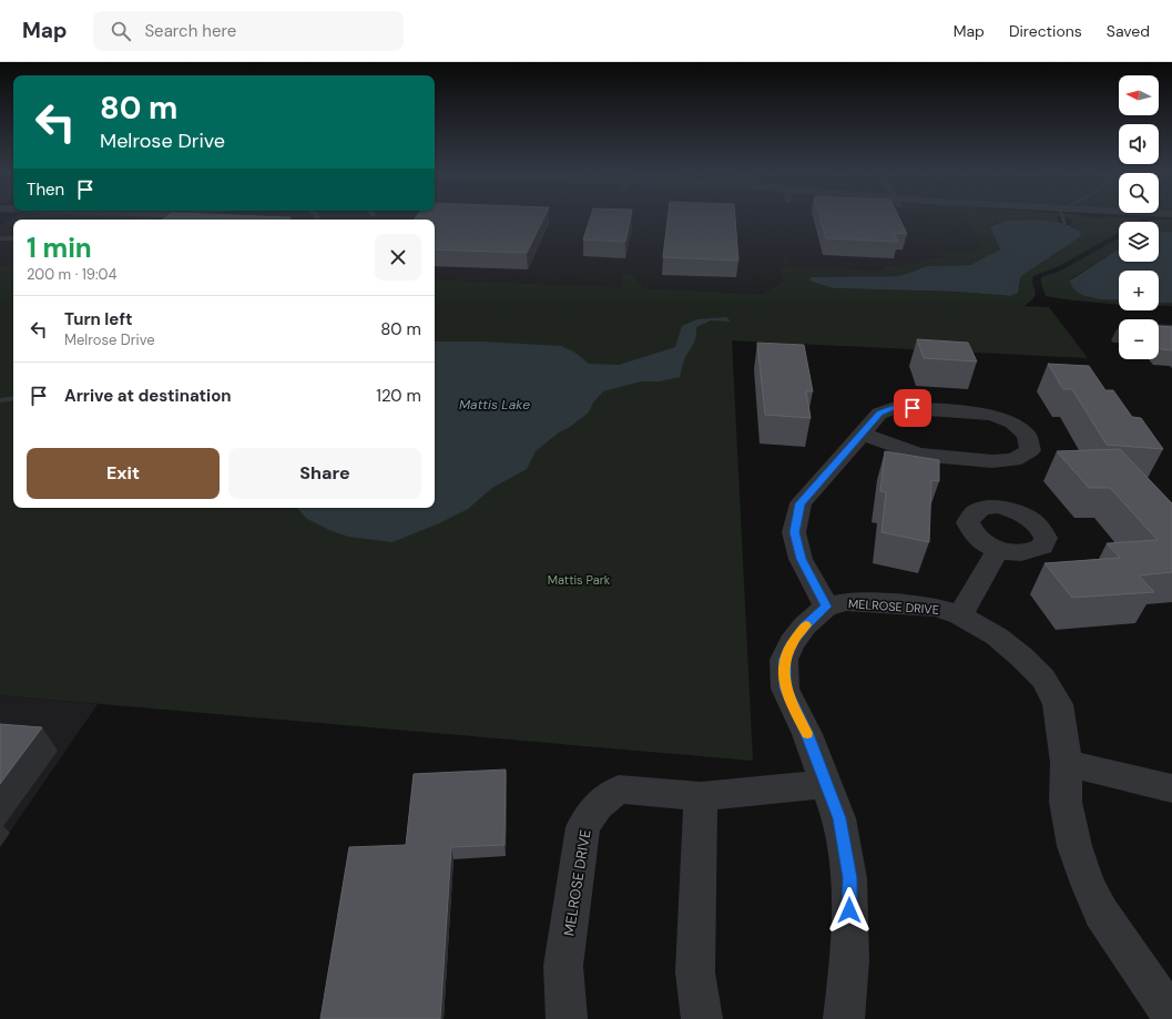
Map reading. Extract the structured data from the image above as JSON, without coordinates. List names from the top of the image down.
{
  "streets": {
    "street": ["MELROSE DRIVE"]
  },
  "water": ["Mattis Lake"],
  "parks": ["Mattis Park"],
  "north": "left",
  "page": {
    "header": "Map",
    "search": "Search here",
    "nav": ["Map", "Directions", "Saved"],
    "map_buttons": ["+", "−"],
    "turn": ["80 m", "Melrose Drive"],
    "then": "Then",
    "heading": ["1 min", "200 m · 19:04"],
    "list": [
      {
        "name": "Turn left",
        "note": "Melrose Drive",
        "value": "80 m"
      },
      {
        "name": "Arrive at destination",
        "value": "120 m"
      }
    ],
    "buttons": ["Exit", "Share"]
  }
}
